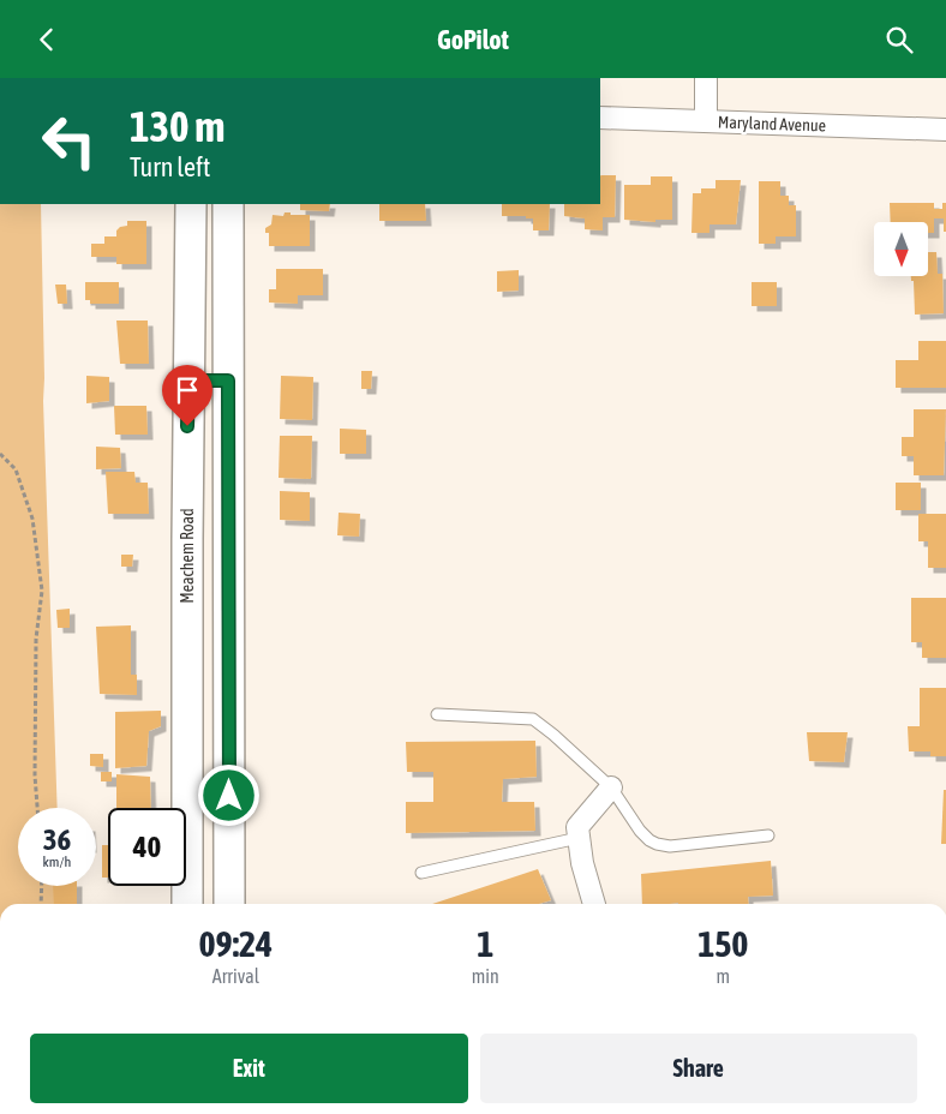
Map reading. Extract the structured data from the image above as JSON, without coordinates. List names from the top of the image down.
{
  "streets": {
    "street": ["Maryland Avenue", "Meachem Road"]
  },
  "north": "bottom",
  "page": {
    "header": "GoPilot",
    "turn": ["130 m", "Turn left"],
    "speed": "36 km/h",
    "limit": "40",
    "eta": [
      "09:24",
      "Arrival",
      "1",
      "min",
      "150",
      "m"
    ],
    "buttons": ["Exit", "Share"]
  }
}
